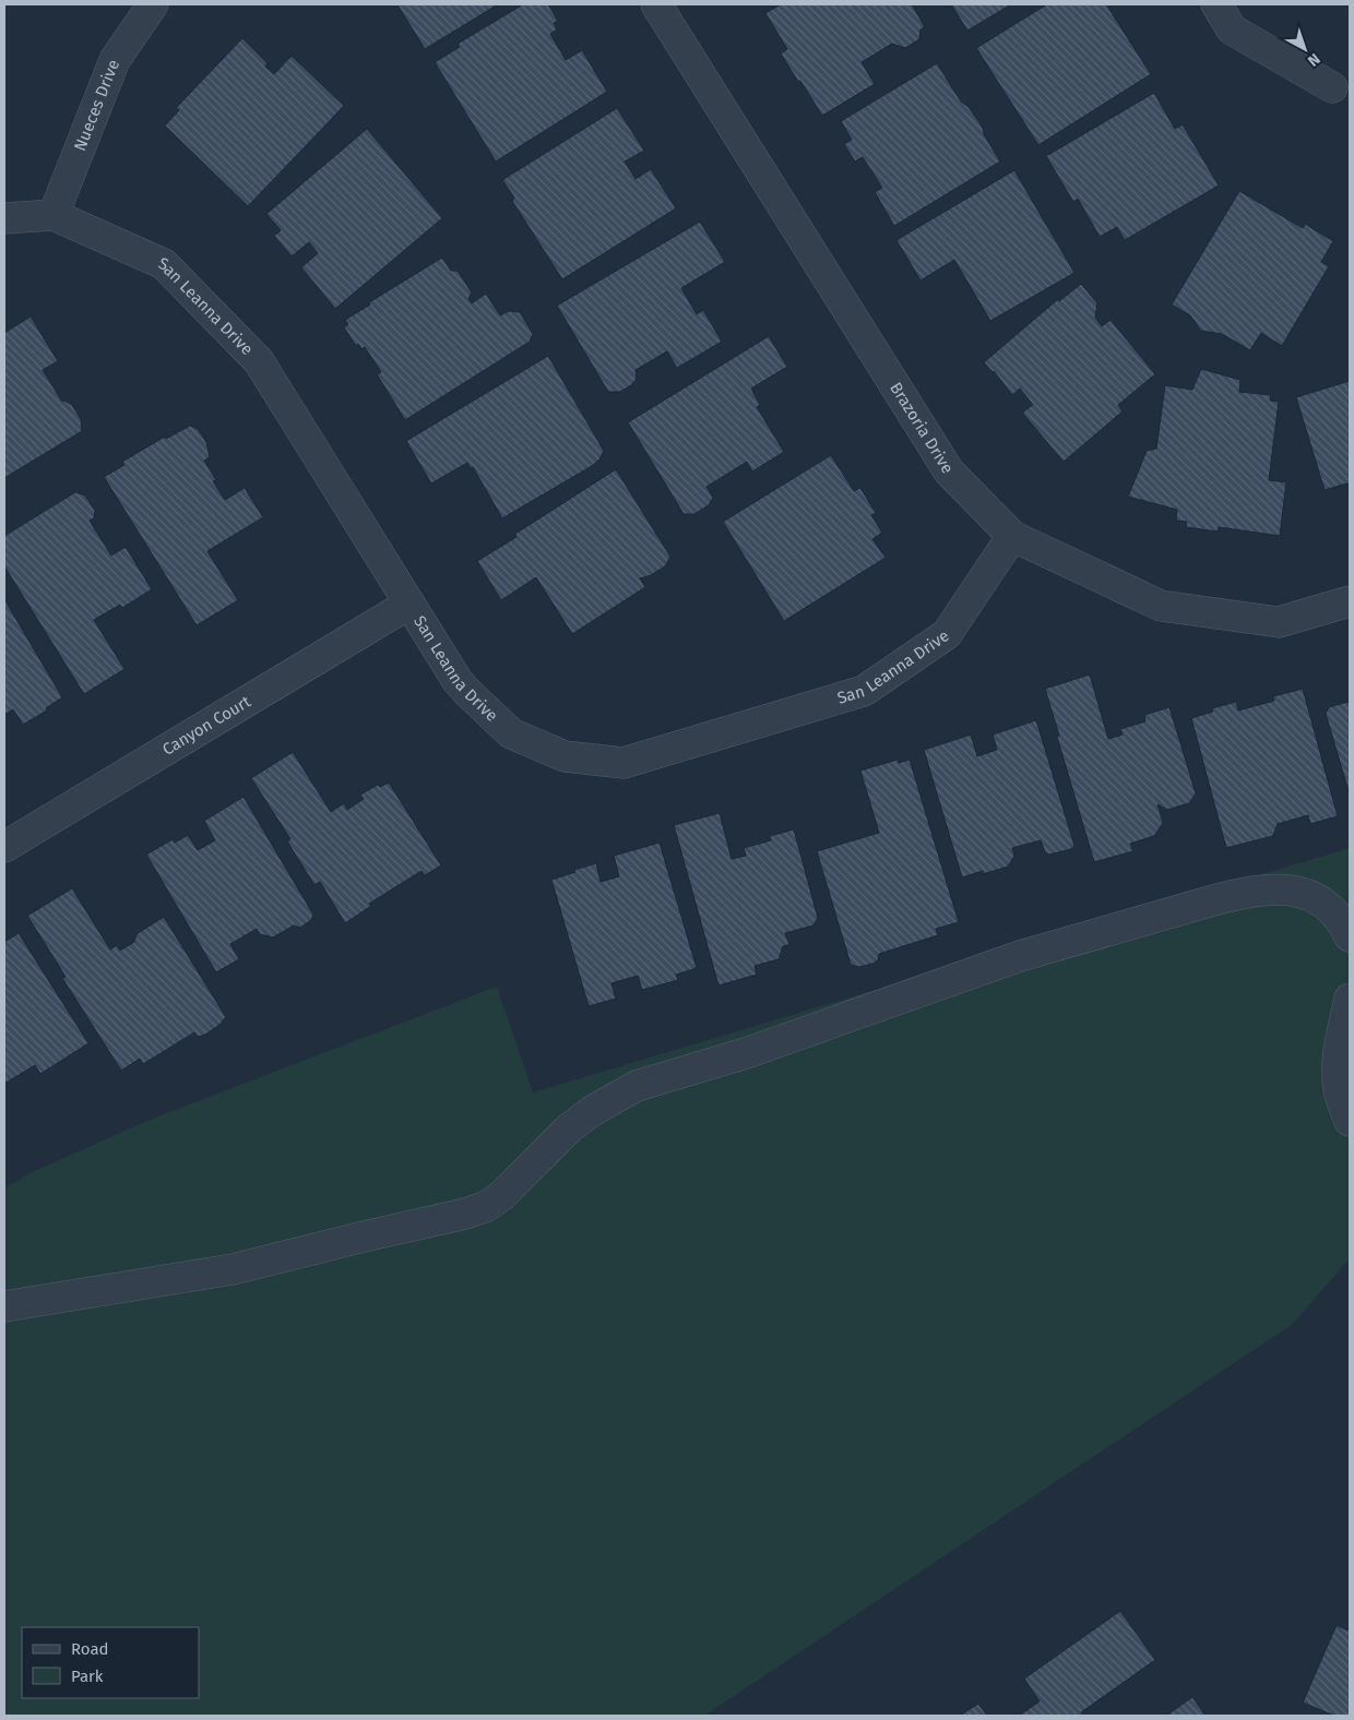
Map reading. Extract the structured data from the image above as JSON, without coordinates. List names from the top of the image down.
{
  "streets": {
    "street": [
      "Nueces Drive",
      "San Leanna Drive",
      "Brazoria Drive",
      "Canyon Court"
    ]
  },
  "crossings": [
    ["Nueces Drive", "San Leanna Drive"],
    ["San Leanna Drive", "Brazoria Drive"],
    ["San Leanna Drive", "Canyon Court"]
  ],
  "legend": ["Road", "Park"],
  "north": "bottom right"
}
